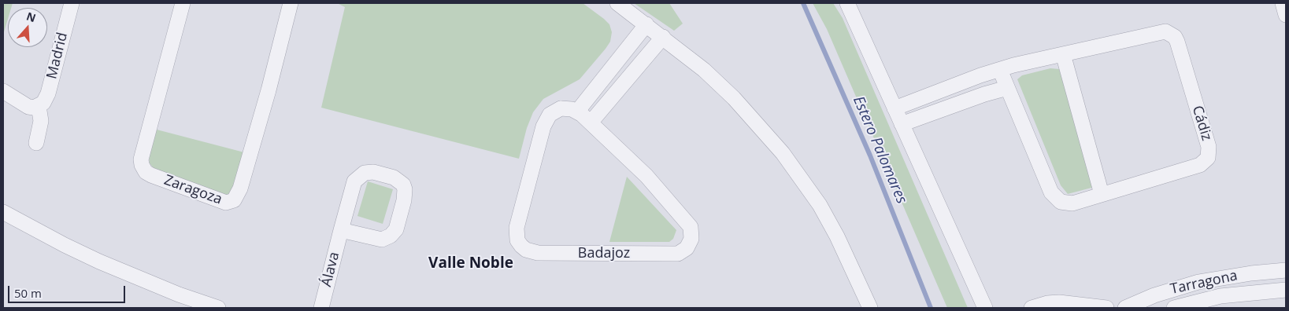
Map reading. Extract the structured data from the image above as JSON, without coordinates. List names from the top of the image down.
{
  "streets": {
    "street": [
      "Madrid",
      "Cádiz",
      "Zaragoza",
      "Badajoz",
      "Álava",
      "Tarragona"
    ]
  },
  "districts": ["Valle Noble"],
  "water": ["Estero Palomares"],
  "scale_bar": "50 m",
  "north": "top"
}
